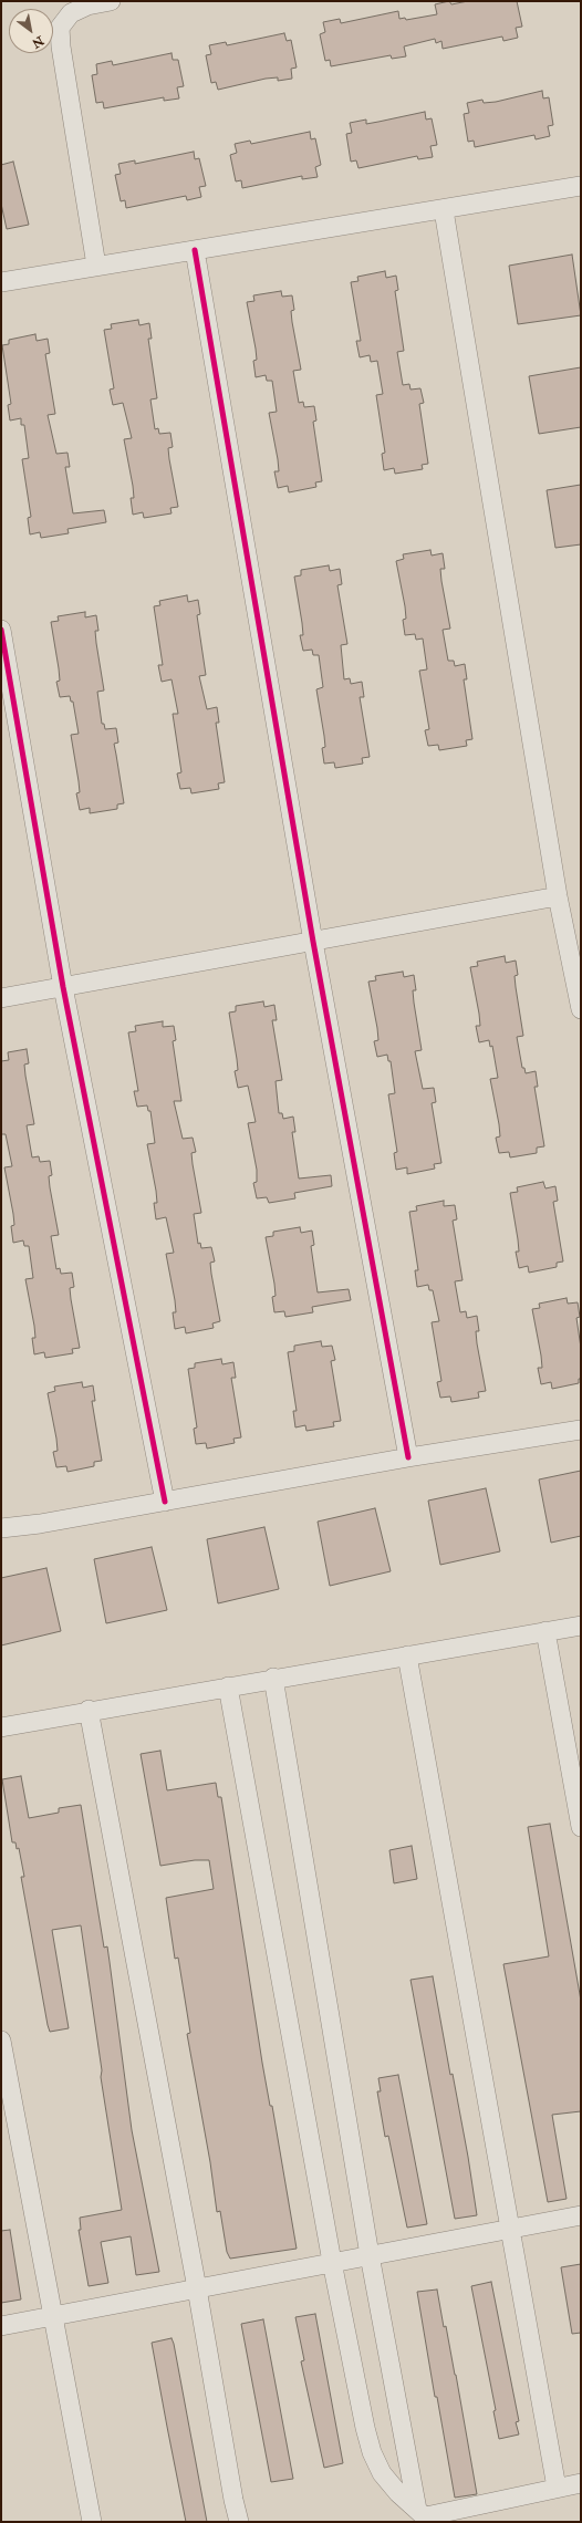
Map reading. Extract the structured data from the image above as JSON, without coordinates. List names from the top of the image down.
{
  "north": "bottom right"
}
